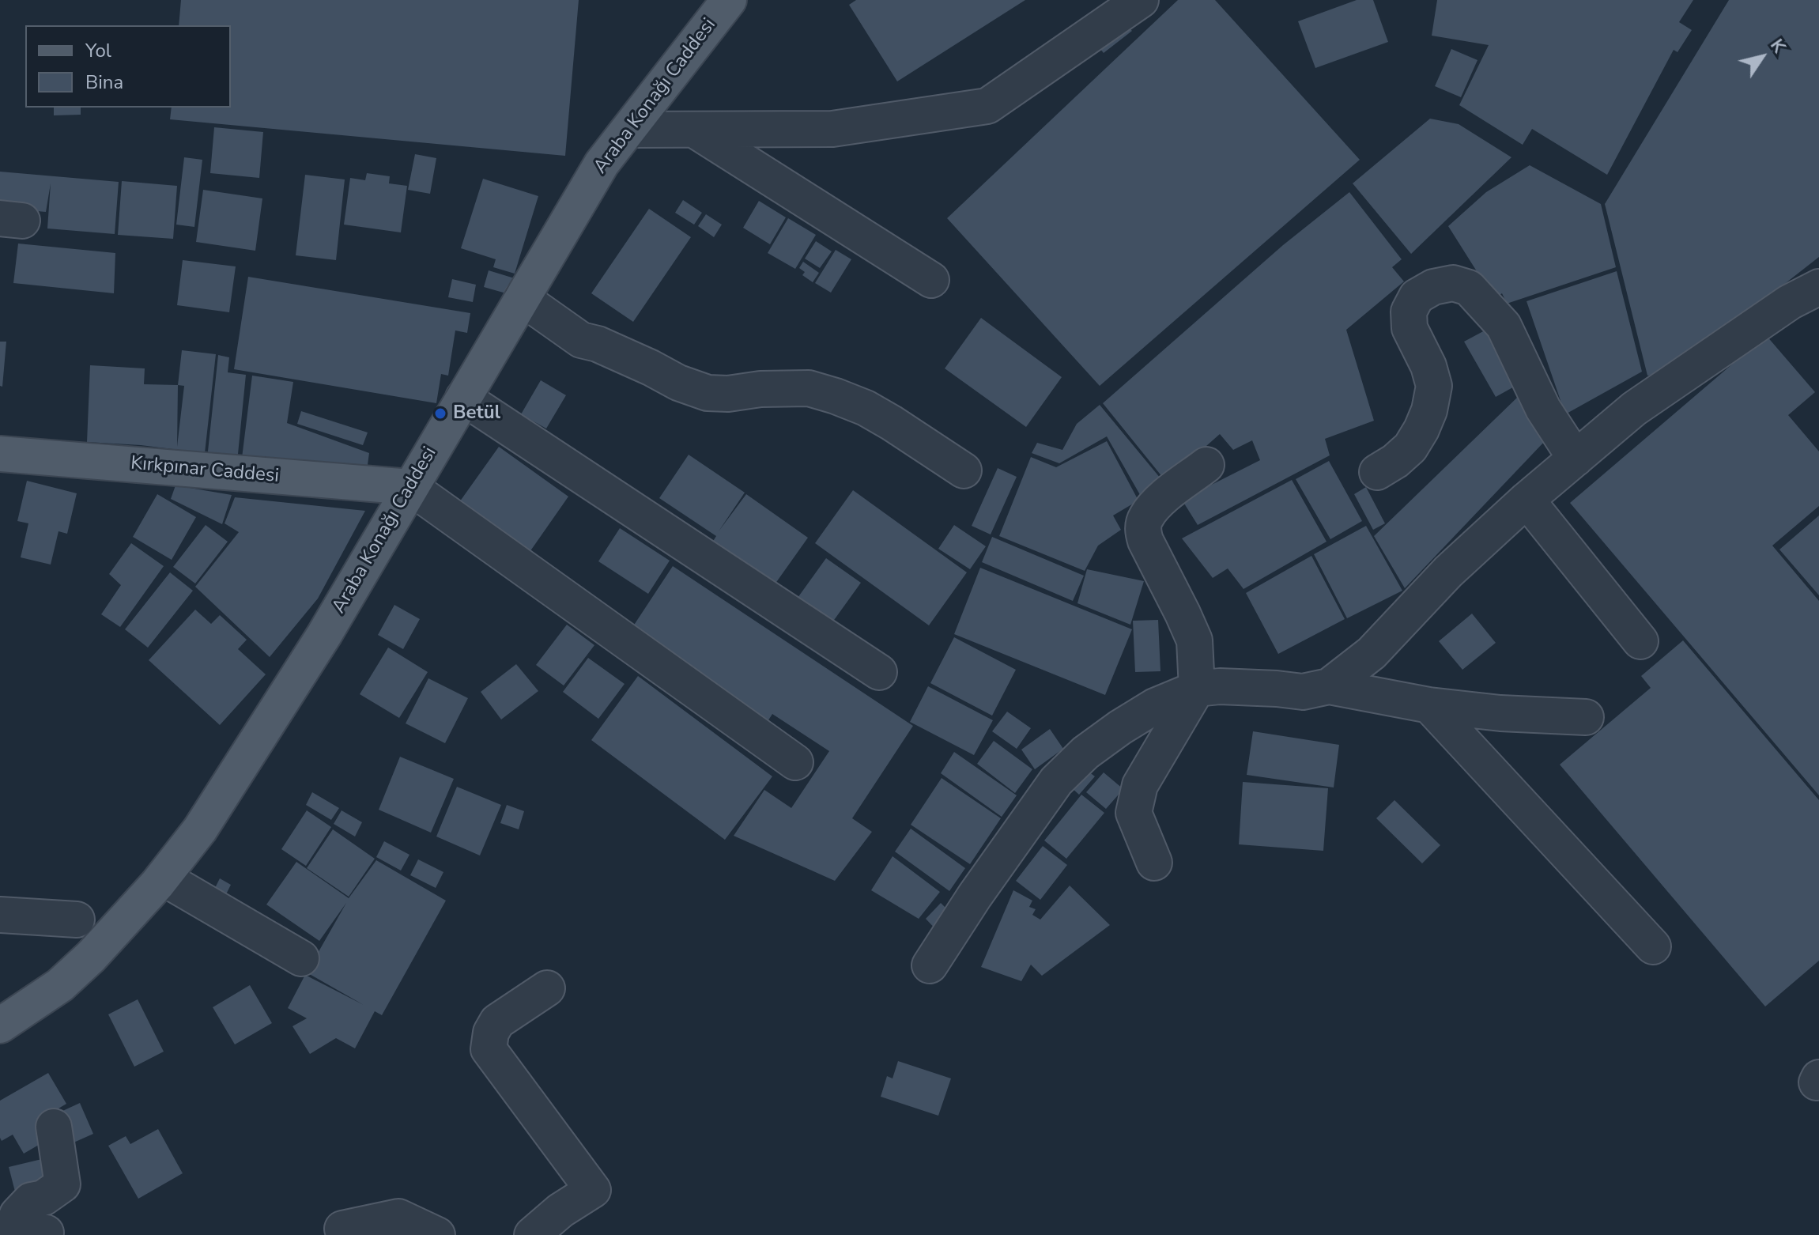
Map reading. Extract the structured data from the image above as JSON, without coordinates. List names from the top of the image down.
{
  "streets": {
    "main road": ["Araba Konağı Caddesi", "Kırkpınar Caddesi"]
  },
  "crossings": [
    ["Araba Konağı Caddesi", "Kırkpınar Caddesi"]
  ],
  "places": ["Betül"],
  "legend": ["Yol", "Bina"],
  "north": "top right"
}
